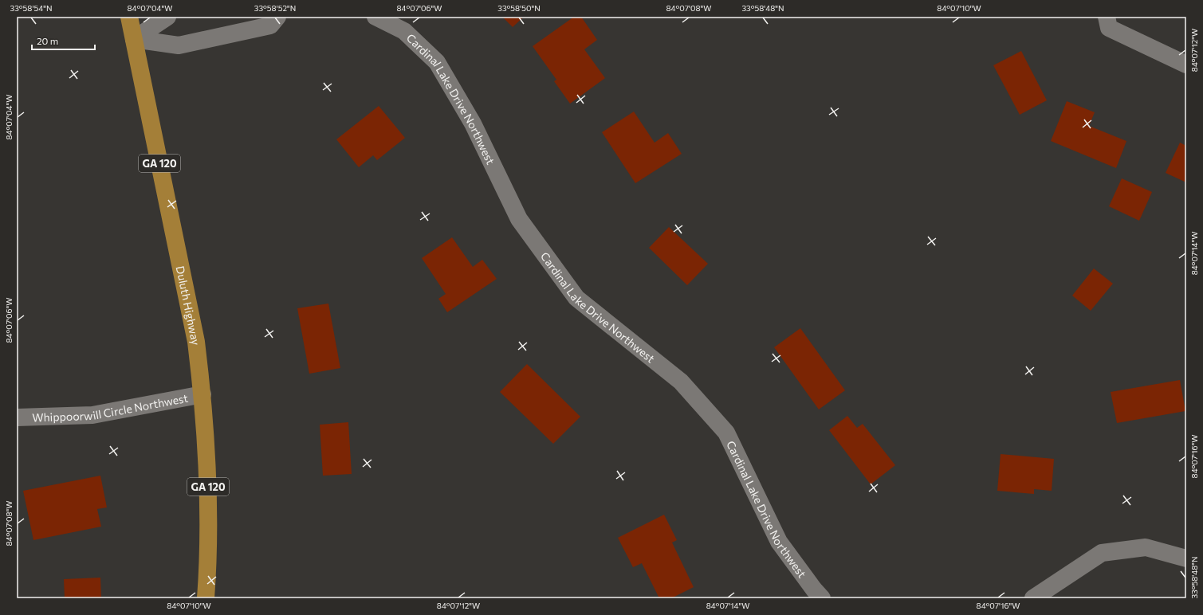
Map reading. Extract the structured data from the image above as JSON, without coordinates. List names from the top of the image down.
{
  "streets": {
    "main road": ["GA 120", "Duluth Highway"],
    "street": ["Cardinal Lake Drive Northwest", "Whippoorwill Circle Northwest"]
  },
  "crossings": [
    ["Duluth Highway", "Whippoorwill Circle Northwest"]
  ],
  "scale_bar": "20 m",
  "coordinates": [
    "33°58'54\"N",
    "84°07'04\"W",
    "33°58'52\"N",
    "84°07'06\"W",
    "33°58'50\"N",
    "84°07'08\"W",
    "33°58'48\"N",
    "84°07'10\"W",
    "84°07'12\"W",
    "84°07'14\"W",
    "84°07'16\"W"
  ]
}
